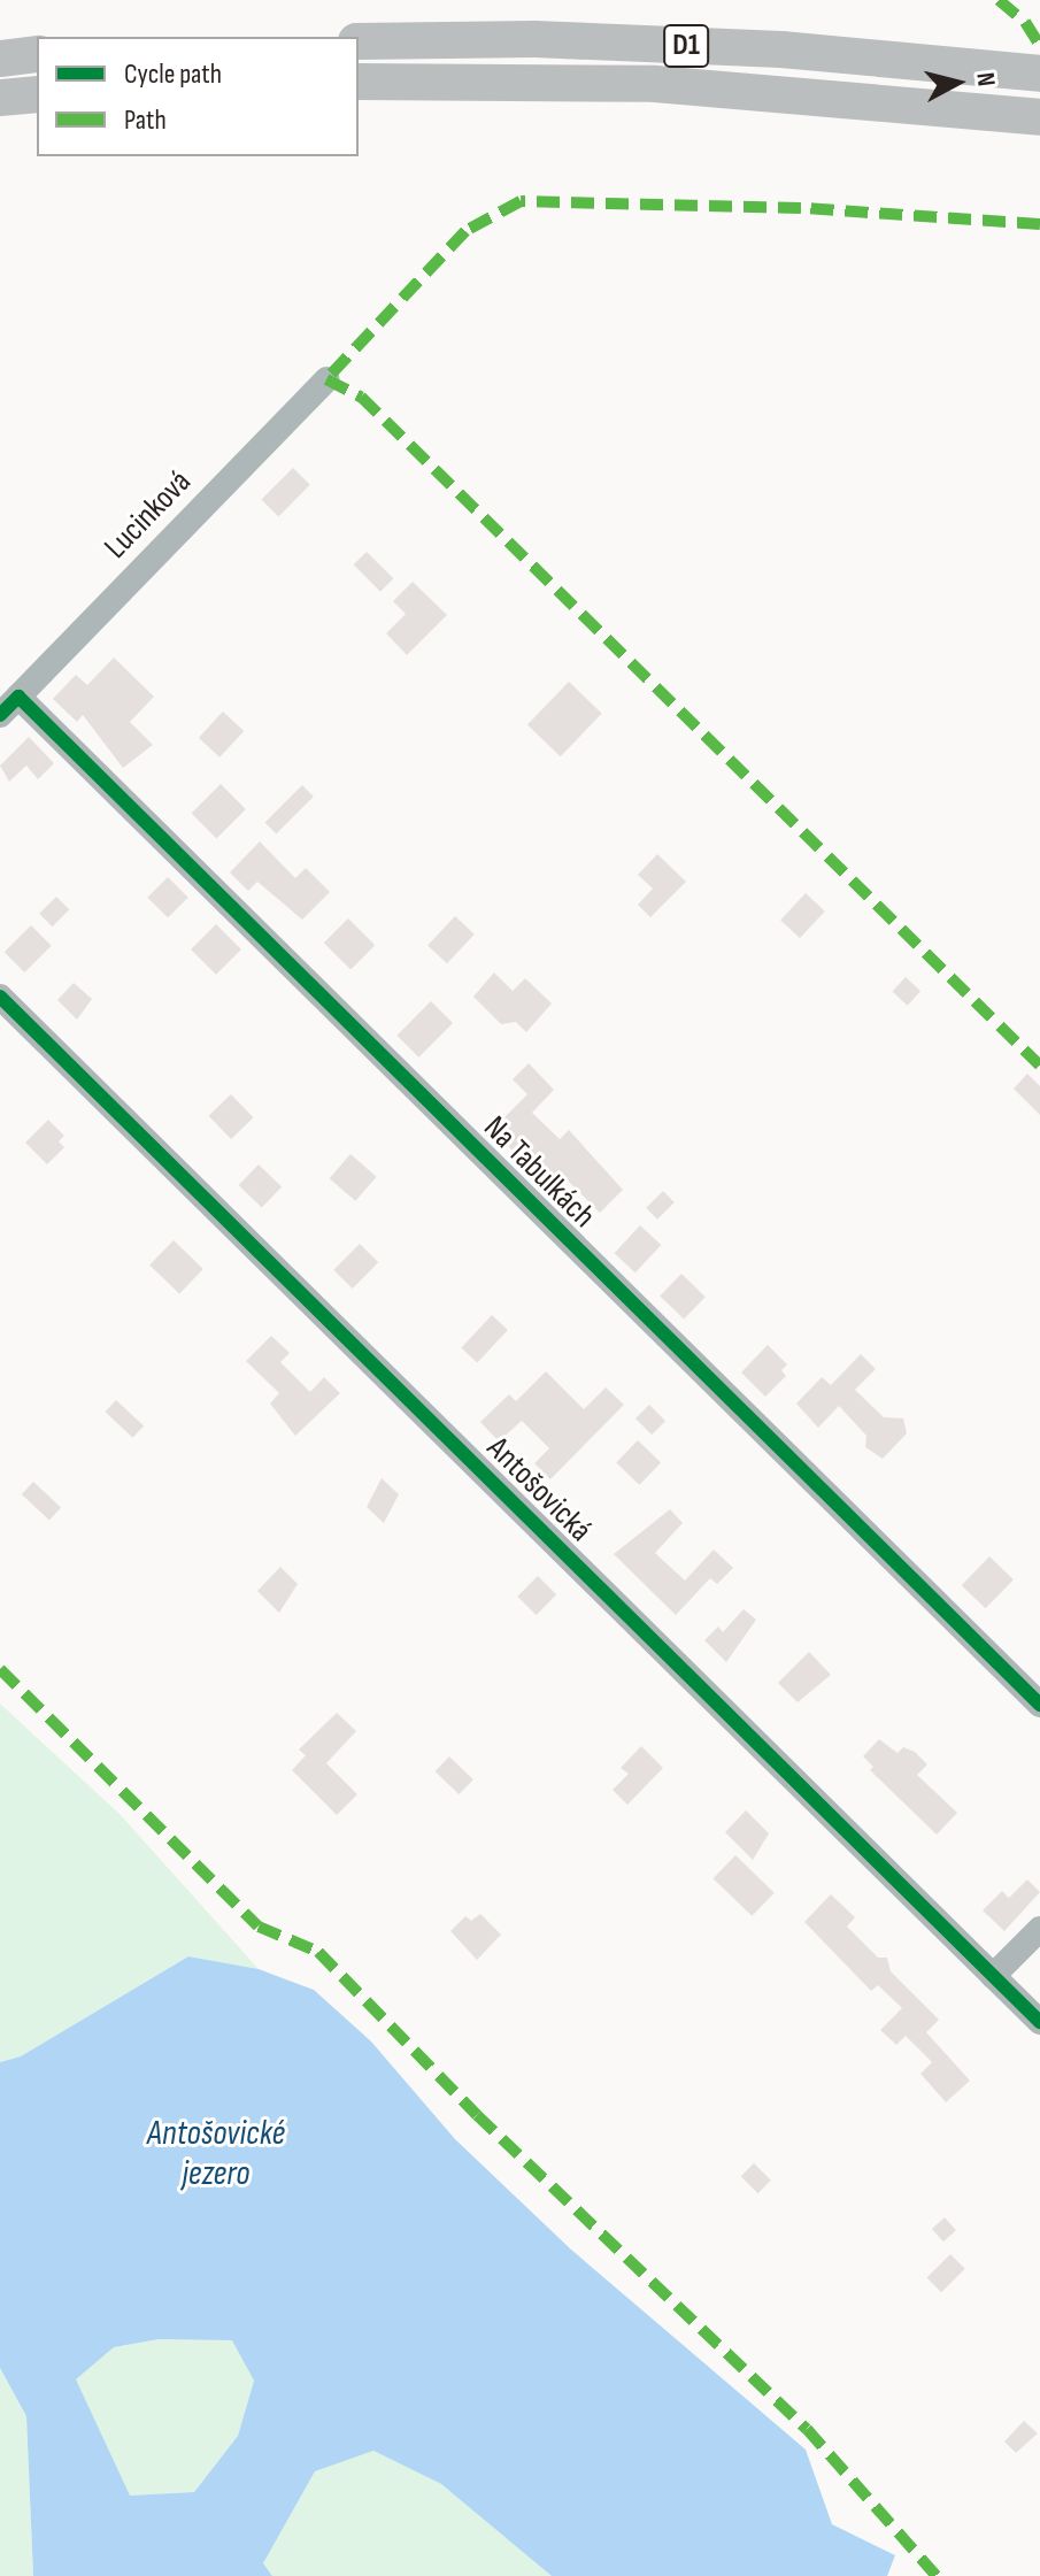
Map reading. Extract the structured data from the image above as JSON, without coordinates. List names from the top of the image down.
{
  "streets": {
    "highway": ["D1"],
    "street": ["Lucinková", "Na Tabulkách", "Antošovická"]
  },
  "crossings": [
    ["Lucinková", "Na Tabulkách"]
  ],
  "water": ["Antošovické jezero"],
  "legend": ["Cycle path", "Path"],
  "north": "right"
}
